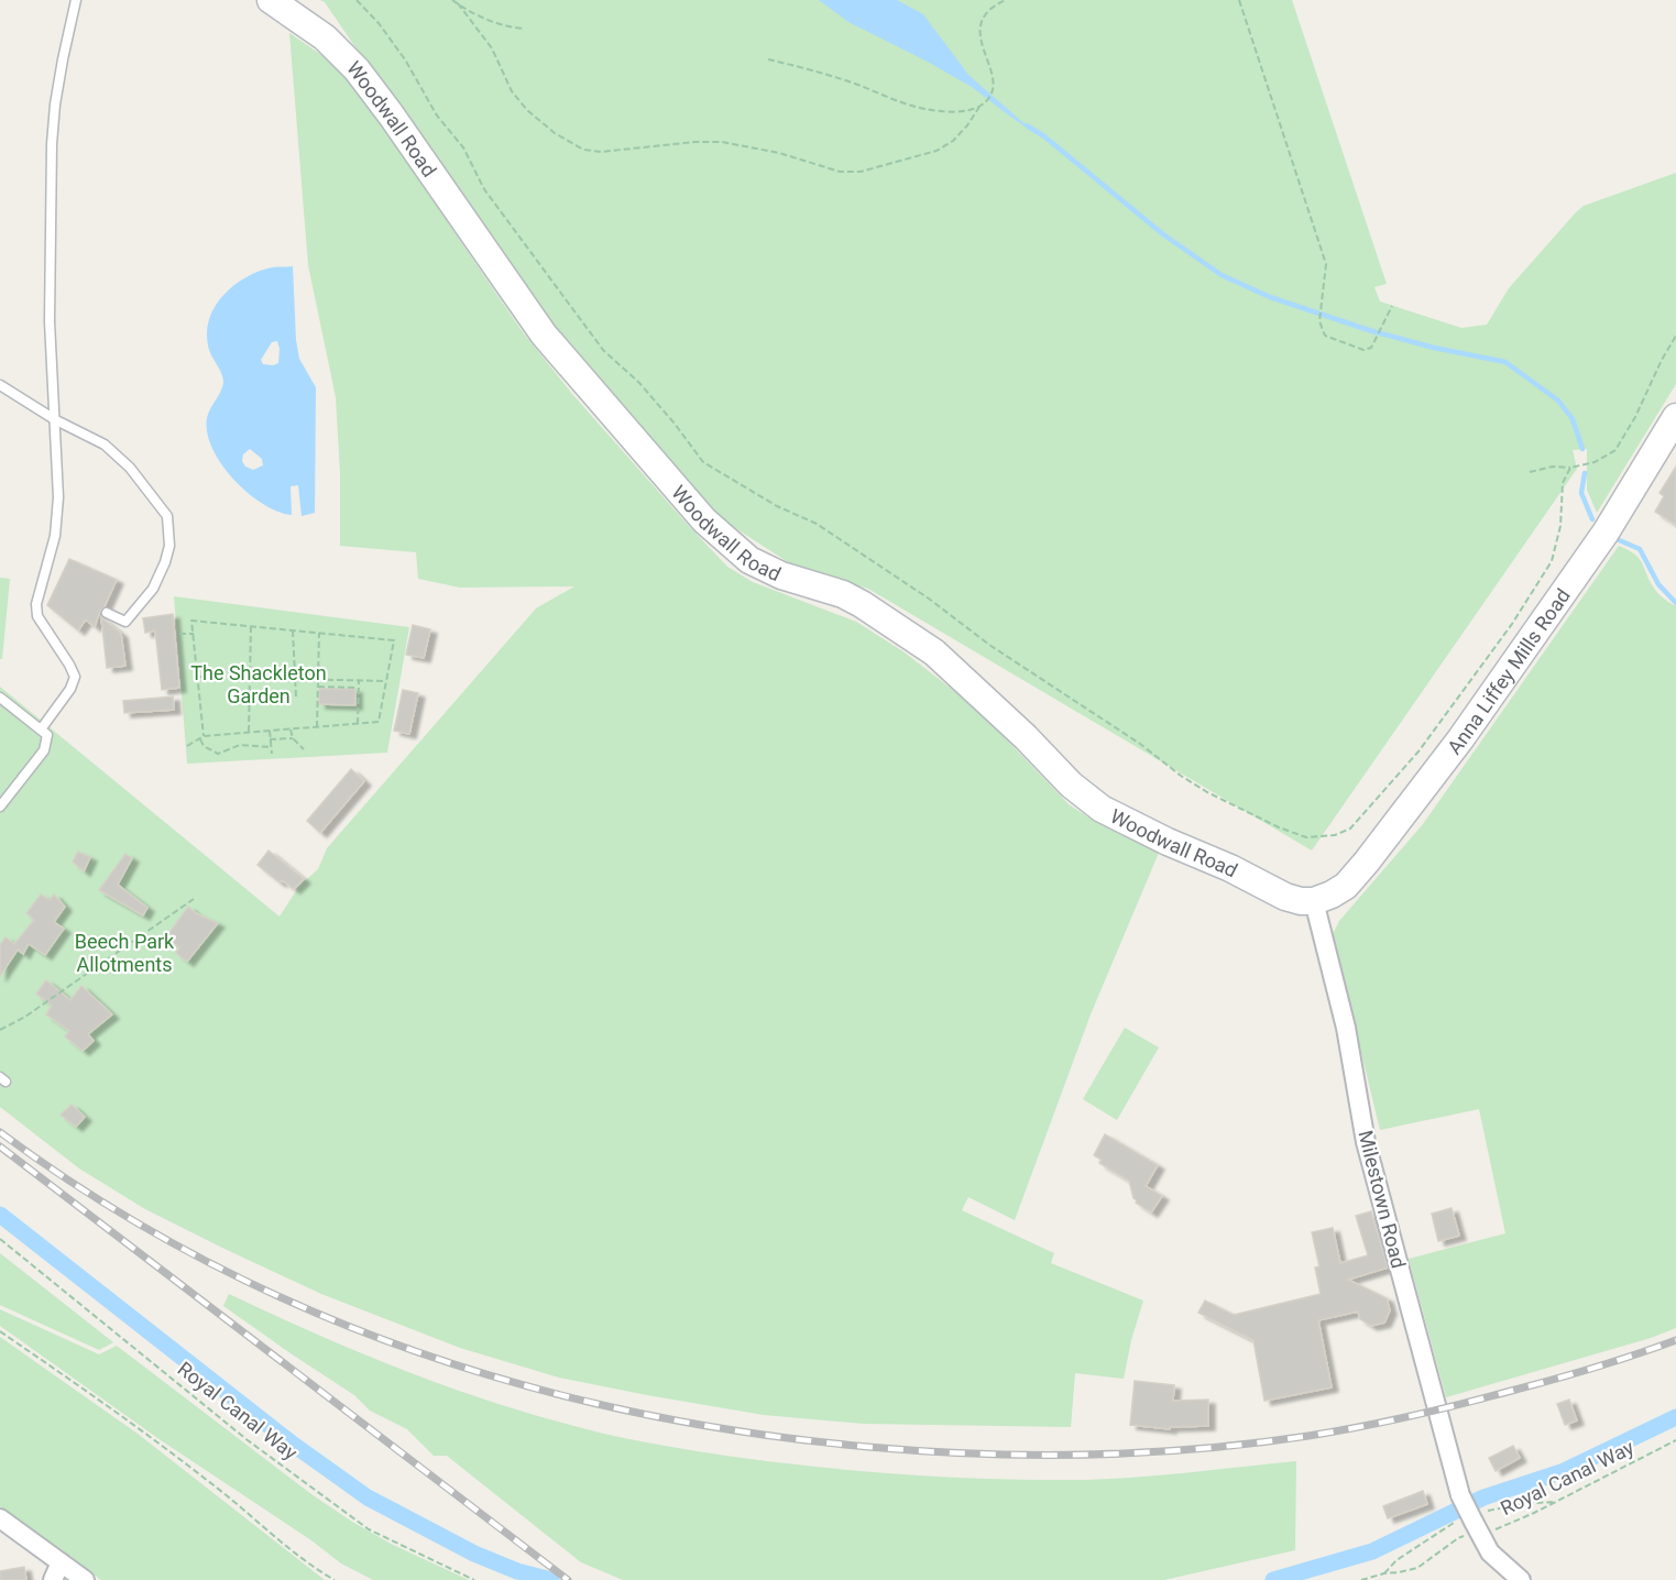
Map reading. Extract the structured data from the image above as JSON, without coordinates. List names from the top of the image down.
{
  "streets": {
    "main road": ["Woodwall Road", "Anna Liffey Mills Road"],
    "street": ["Milestown Road"],
    "path": ["Royal Canal Way"]
  },
  "crossings": [
    ["Woodwall Road", "Anna Liffey Mills Road"],
    ["Woodwall Road", "Milestown Road"],
    ["Anna Liffey Mills Road", "Milestown Road"],
    ["Milestown Road", "Royal Canal Way"]
  ],
  "parks": ["The Shackleton Garden", "Beech Park Allotments"]
}
